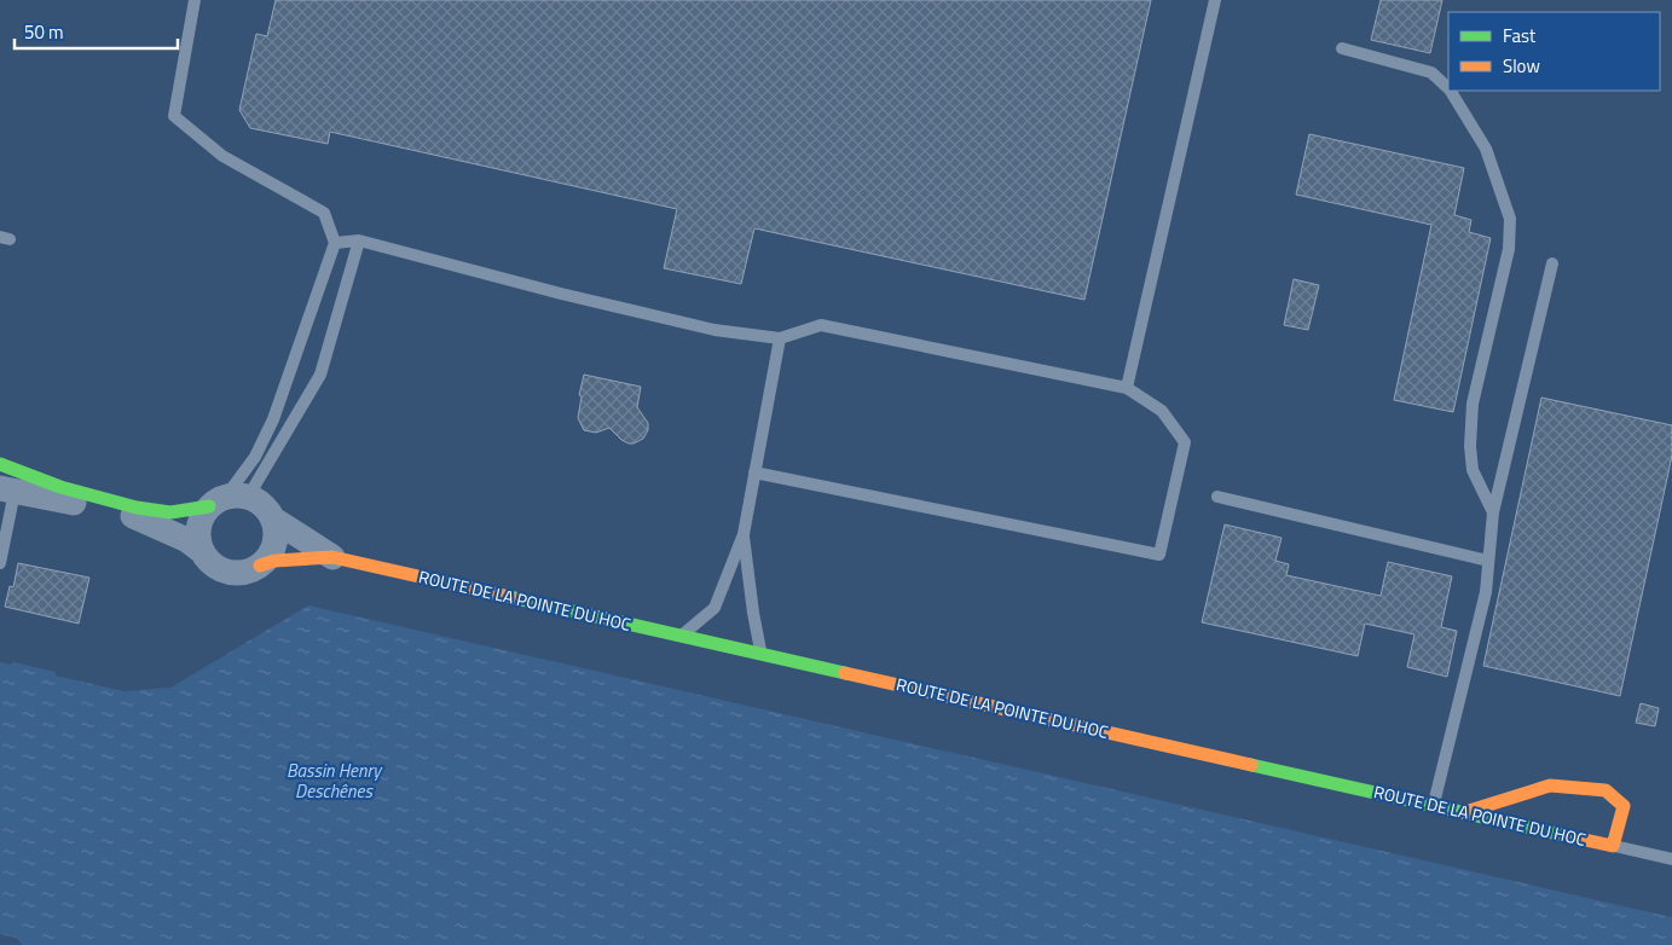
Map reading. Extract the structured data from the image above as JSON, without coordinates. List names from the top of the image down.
{
  "streets": {
    "street": ["ROUTE DE LA POINTE DU HOC"]
  },
  "water": ["Bassin Henry Deschênes"],
  "legend": ["Fast", "Slow"],
  "scale_bar": "50 m"
}
